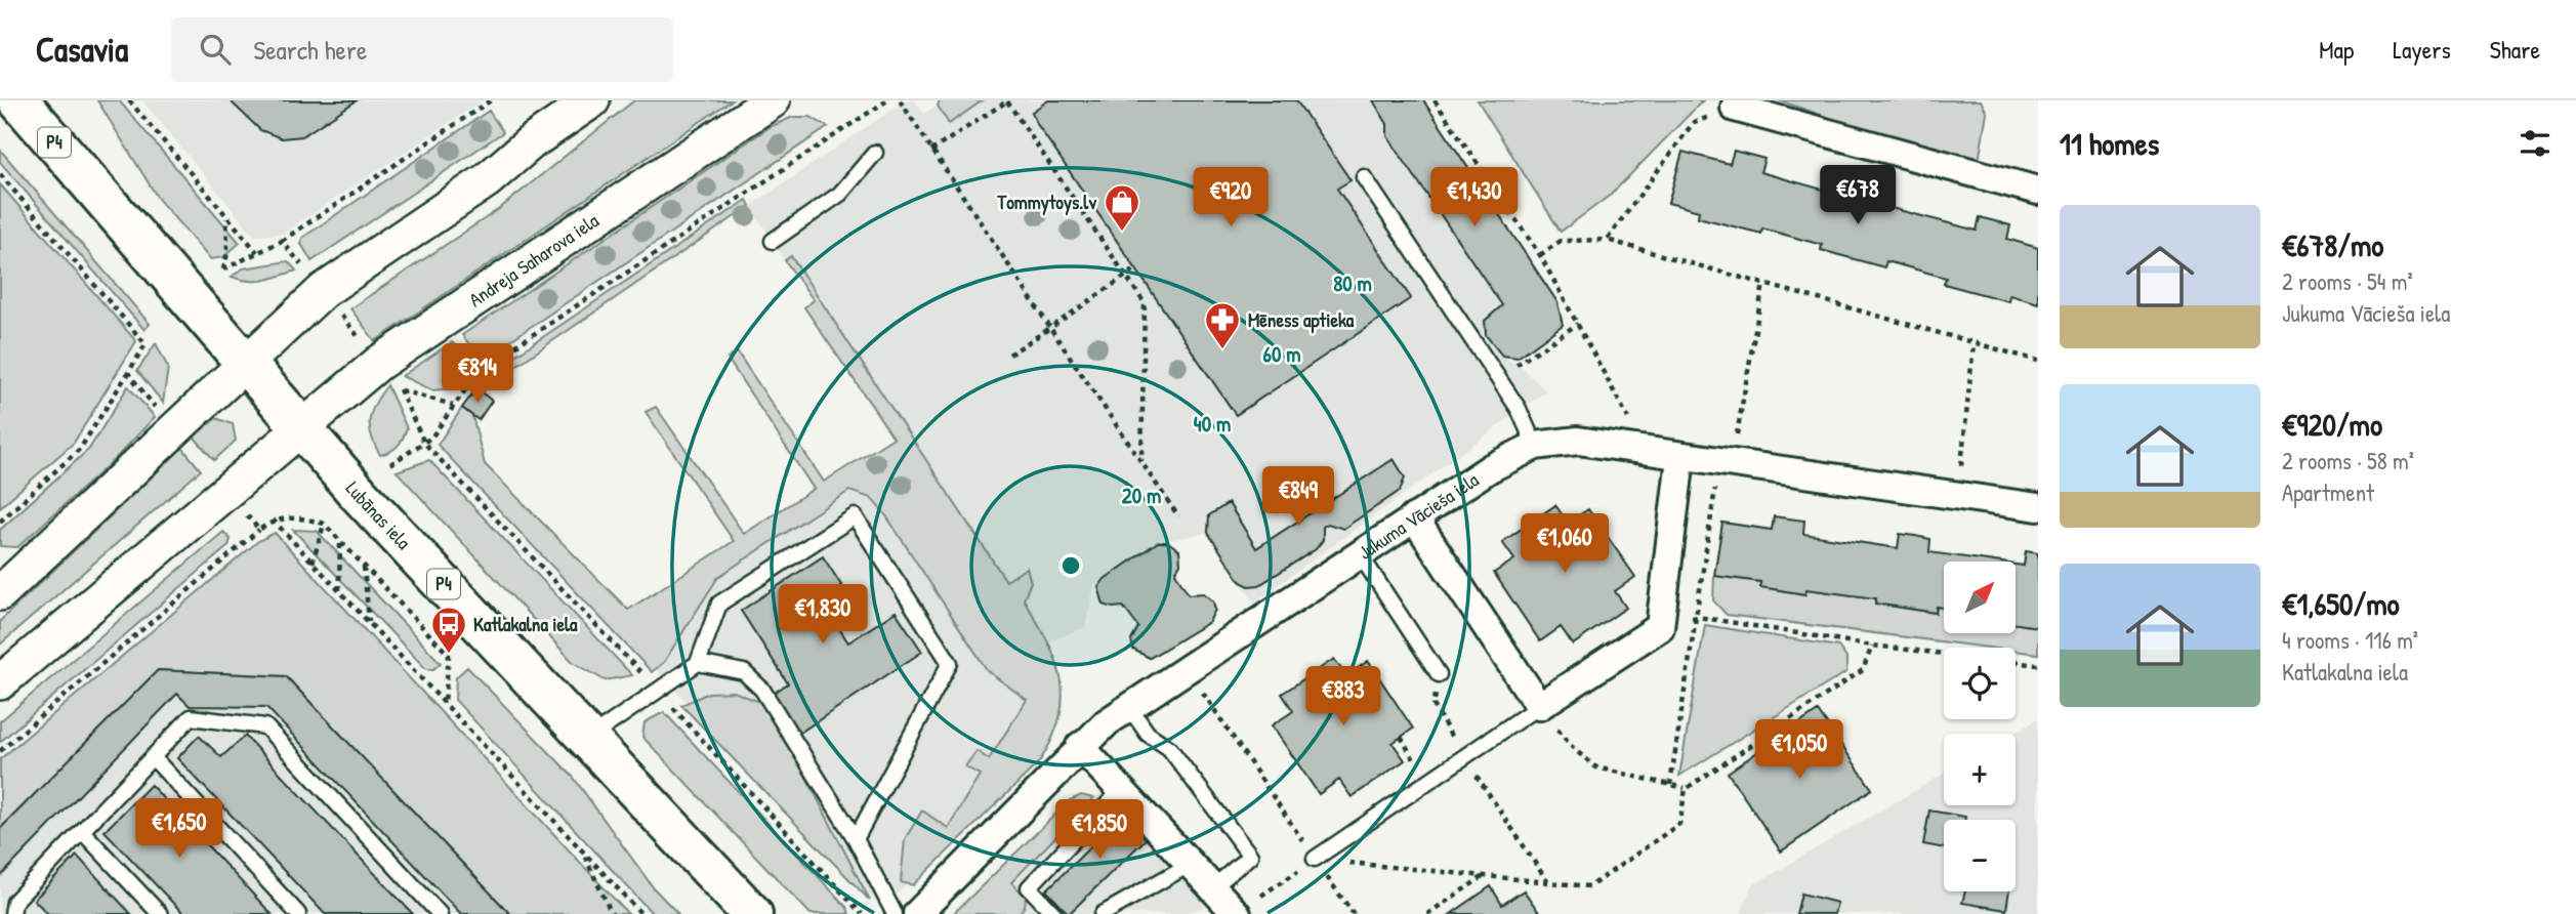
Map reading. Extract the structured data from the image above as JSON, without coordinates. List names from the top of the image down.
{
  "streets": {
    "main road": ["P4", "Lubānas iela"],
    "street": ["Andreja Saharova iela", "Jukuma Vācieša iela"]
  },
  "crossings": [
    ["Andreja Saharova iela", "Lubānas iela"]
  ],
  "places": {
    "shop": ["Tommytoys.lv"],
    "pharmacy": ["Mēness aptieka"],
    "bus stop": ["Katlakalna iela"]
  },
  "north": "top right",
  "page": {
    "header": "Casavia",
    "search": "Search here",
    "nav": ["Map", "Layers", "Share"],
    "heading": "11 homes",
    "price": [
      "€678",
      "€920",
      "€1,430",
      "€814",
      "€849",
      "€1,060",
      "€1,830",
      "€883",
      "€1,050",
      "€1,650",
      "€1,850"
    ],
    "list": [
      {
        "name": "€678/mo",
        "note": "2 rooms · 54 m² · Jukuma Vācieša iela"
      },
      {
        "name": "€920/mo",
        "note": "2 rooms · 58 m² · Apartment"
      },
      {
        "name": "€1,650/mo",
        "note": "4 rooms · 116 m² · Katlakalna iela"
      }
    ],
    "map_buttons": ["+", "−"]
  },
  "rings": [
    "80 m",
    "60 m",
    "40 m",
    "20 m"
  ]
}
